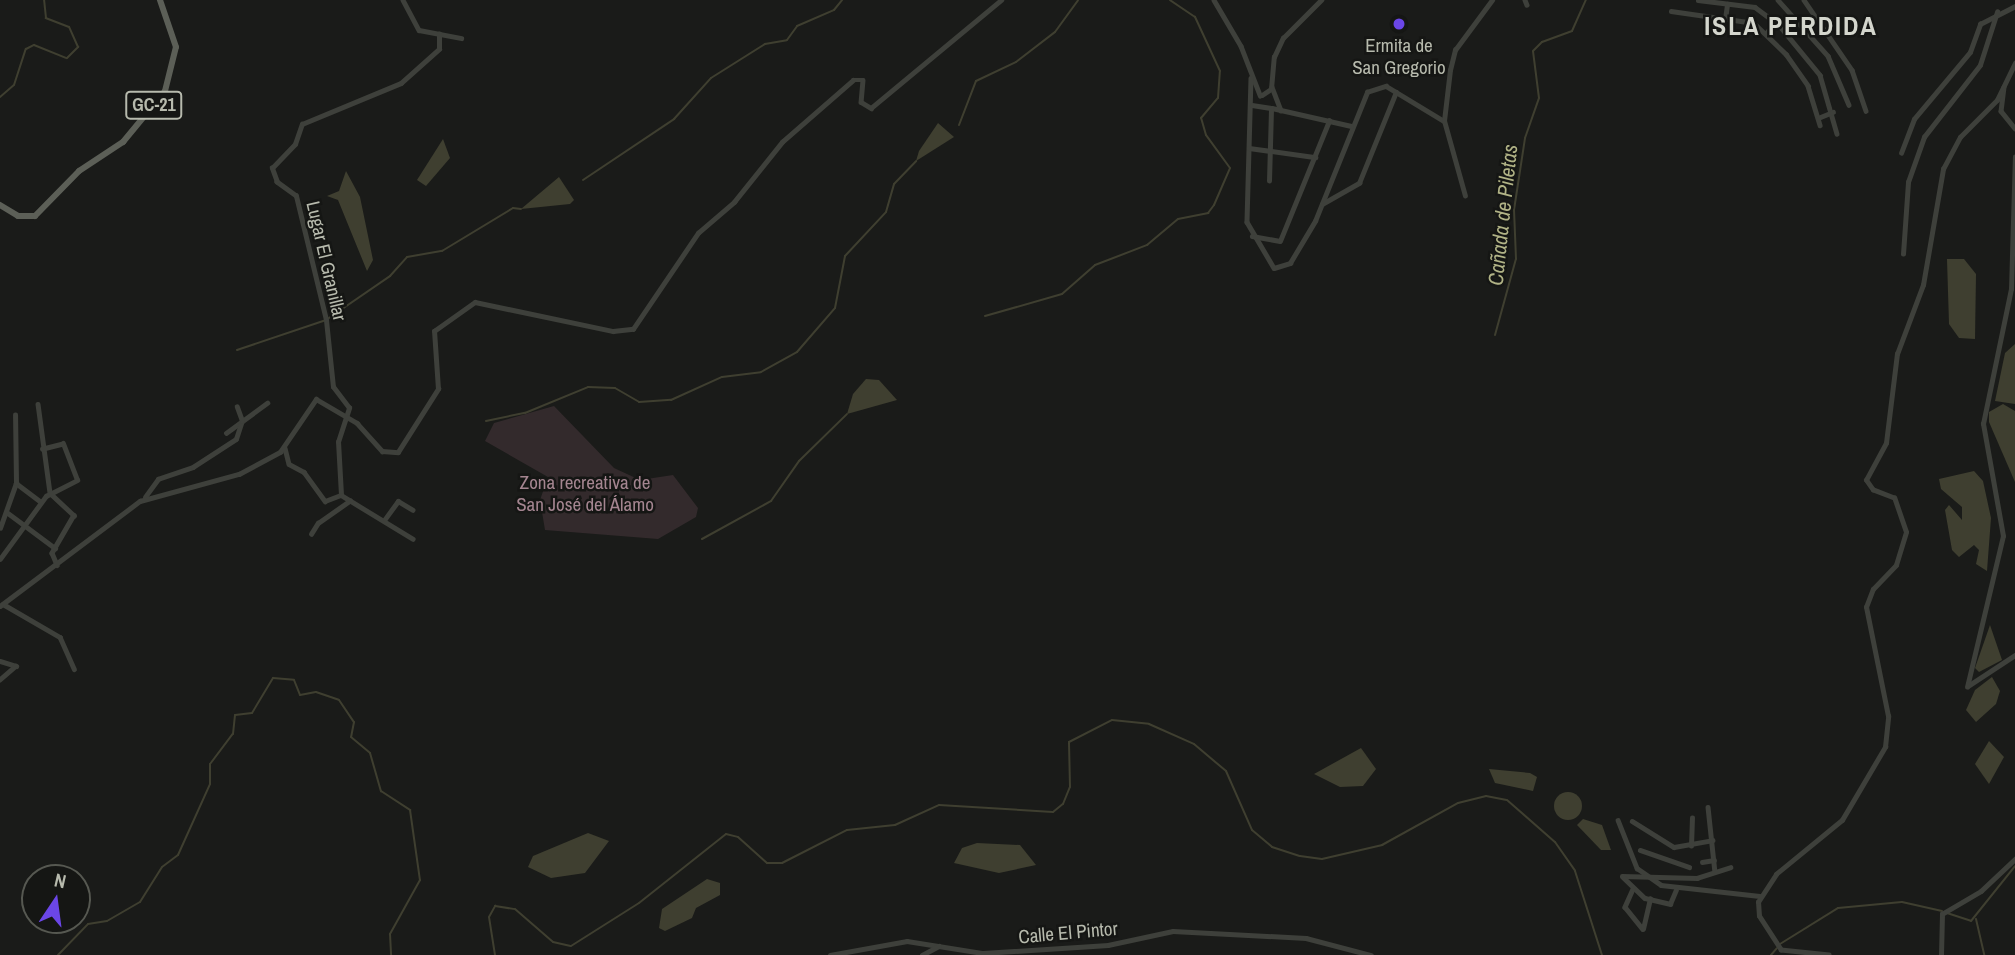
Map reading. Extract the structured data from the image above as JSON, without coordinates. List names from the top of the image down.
{
  "streets": {
    "main road": ["GC-21"],
    "street": ["Lugar El Granillar", "Calle El Pintor"]
  },
  "districts": ["ISLA PERDIDA"],
  "water": ["Cañada de Piletas"],
  "parks": ["Zona recreativa de San José del Álamo"],
  "places": ["Ermita de San Gregorio"],
  "north": "top"
}
